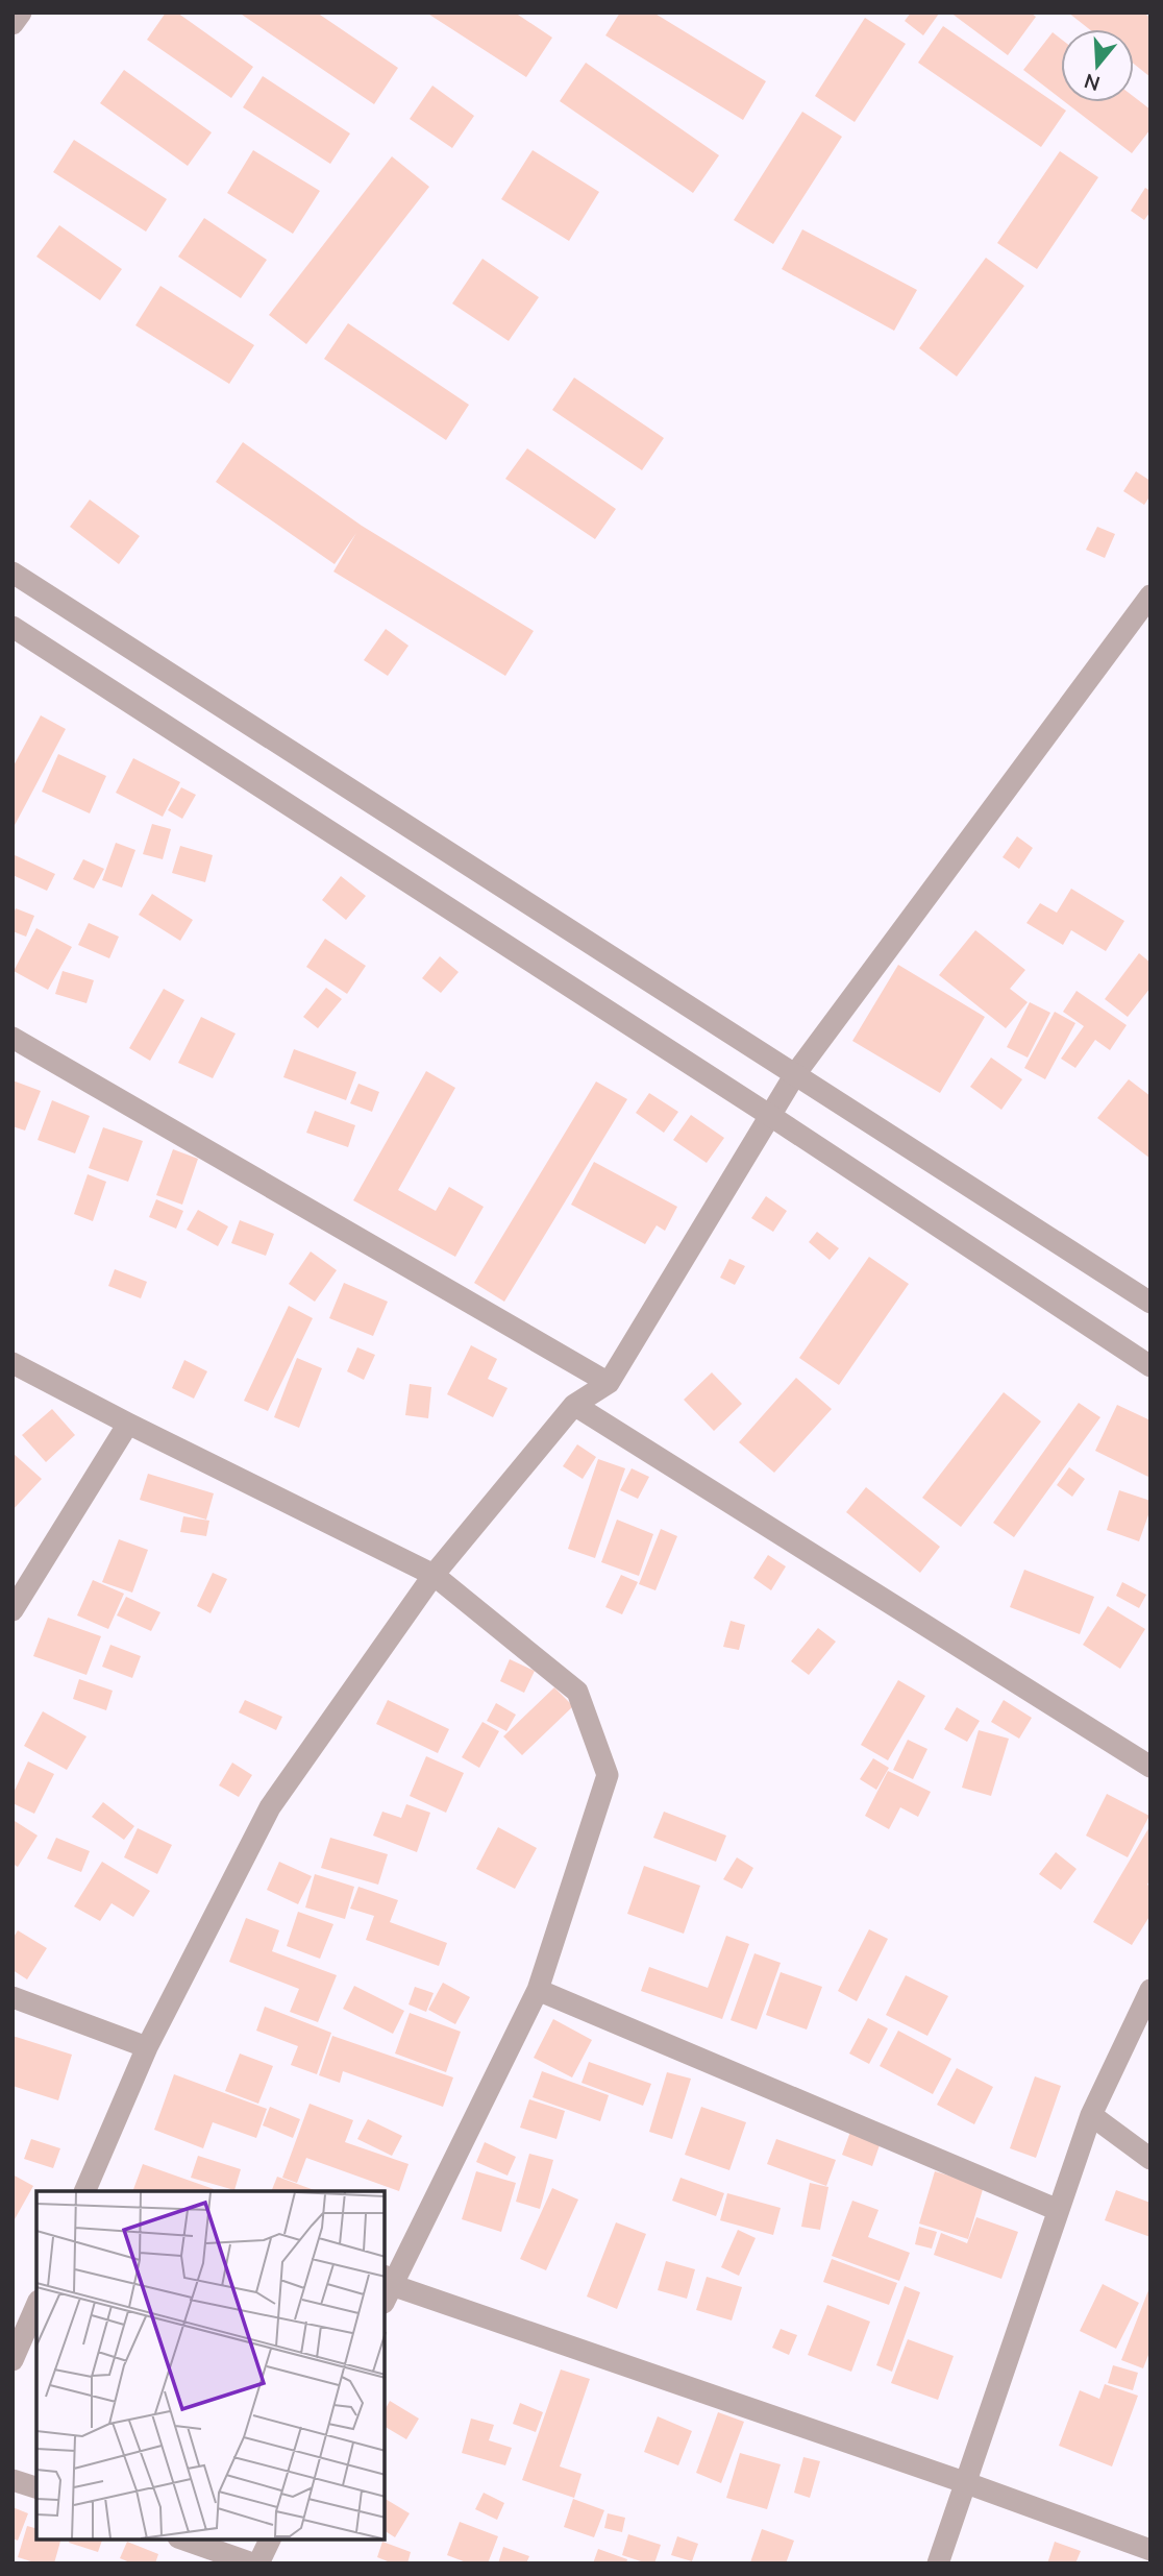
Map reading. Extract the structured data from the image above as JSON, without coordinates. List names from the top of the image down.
{
  "north": "bottom"
}
